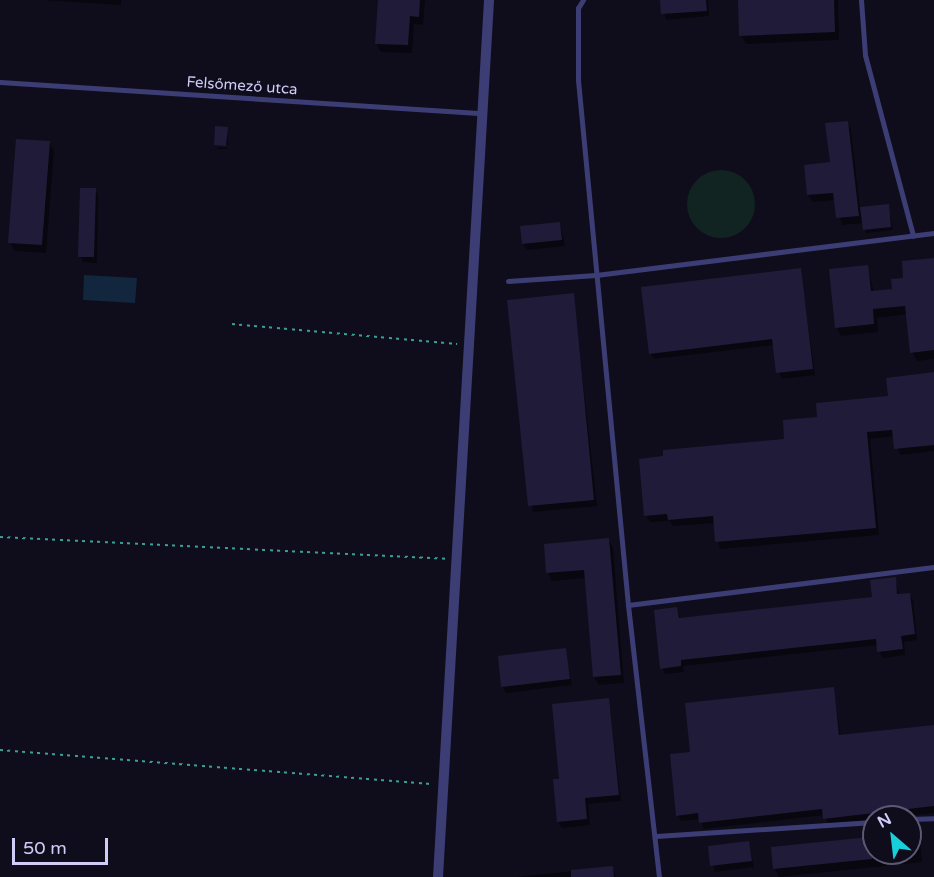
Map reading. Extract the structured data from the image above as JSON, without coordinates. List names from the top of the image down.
{
  "streets": {
    "lane": ["Felsőmező utca"]
  },
  "scale_bar": "50 m",
  "north": "top left"
}
